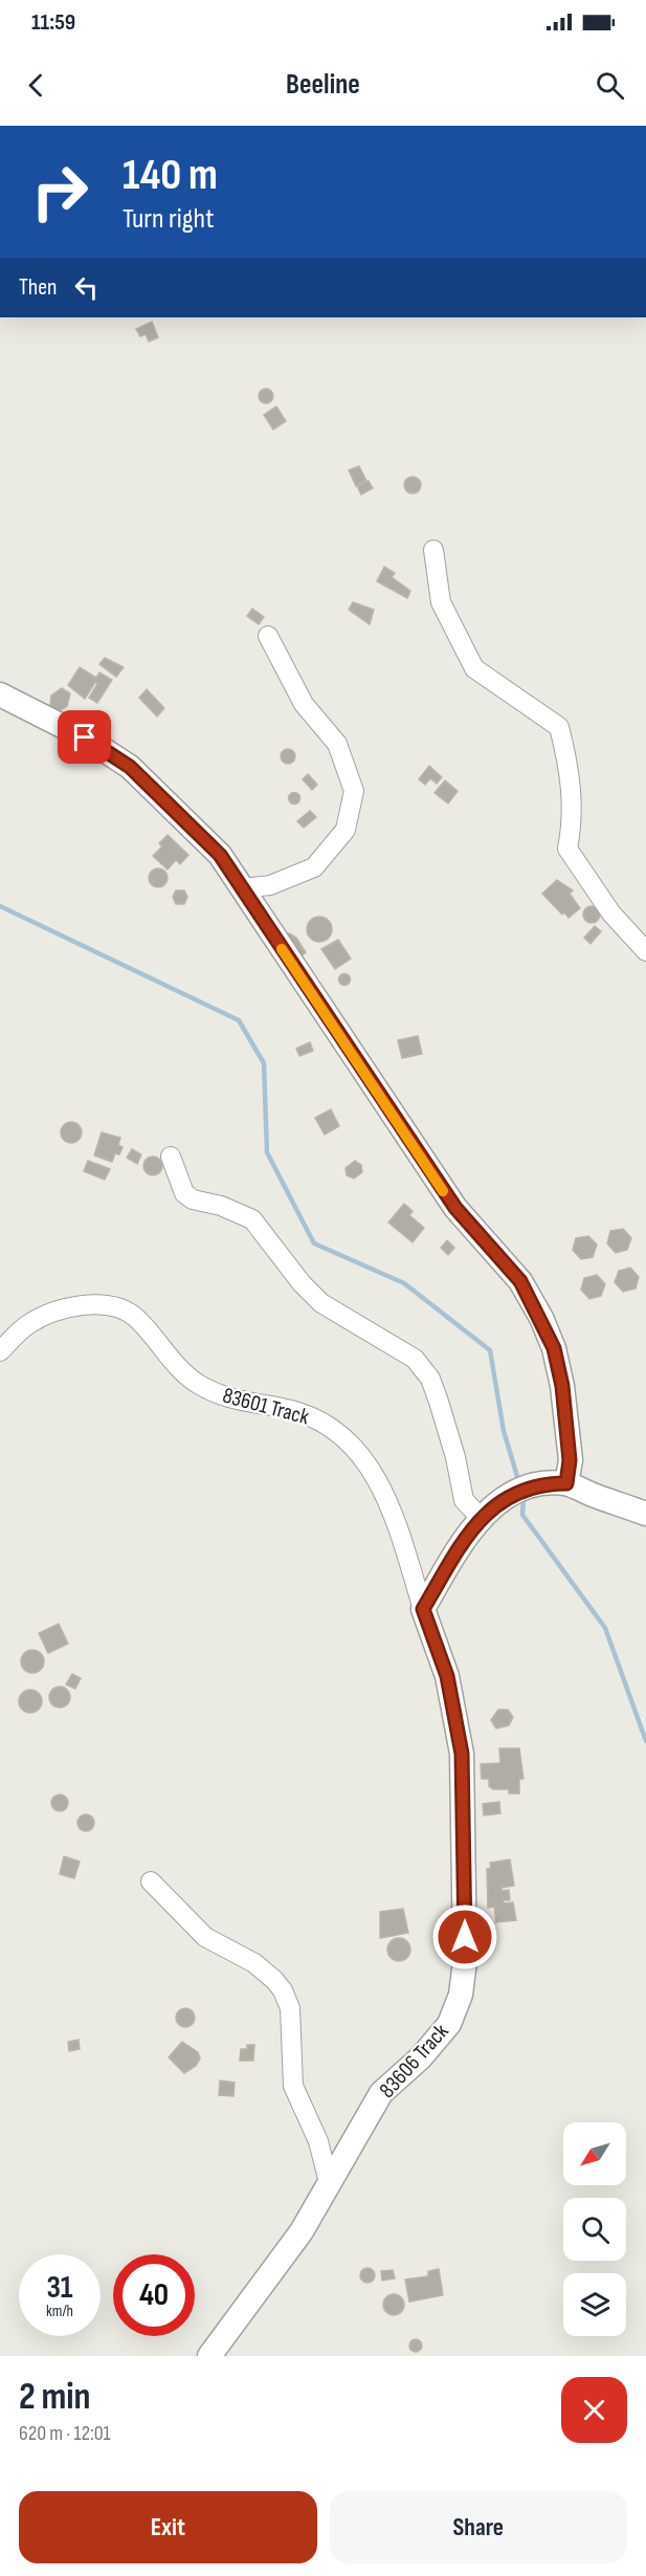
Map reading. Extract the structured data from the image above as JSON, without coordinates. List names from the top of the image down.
{
  "streets": {
    "street": ["83601 Track", "83606 Track"]
  },
  "crossings": [
    ["83601 Track", "83606 Track"]
  ],
  "north": "bottom left",
  "page": {
    "status": "11:59",
    "header": "Beeline",
    "turn": ["140 m", "Turn right"],
    "then": "Then",
    "speed": "31 km/h",
    "limit": "40",
    "heading": ["2 min", "620 m · 12:01"],
    "buttons": ["Exit", "Share"]
  }
}
